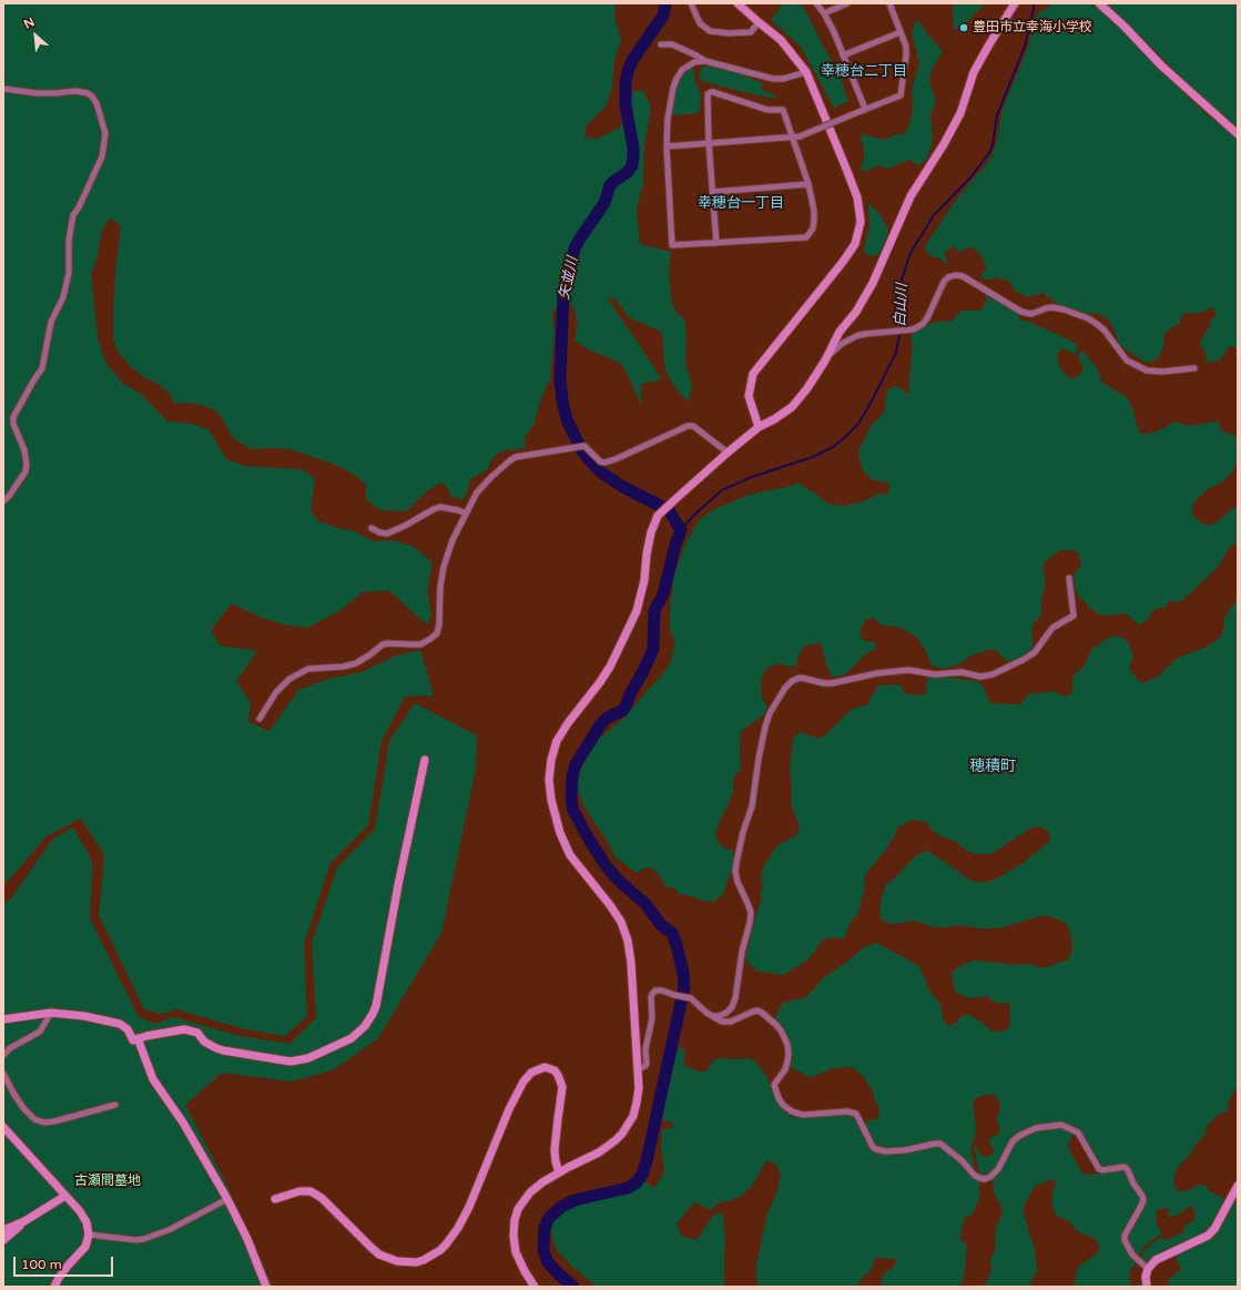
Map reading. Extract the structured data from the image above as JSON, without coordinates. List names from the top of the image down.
{
  "districts": ["幸穂台二丁目", "幸穂台一丁目", "穂積町"],
  "water": ["矢並川", "白山川"],
  "parks": ["古瀬間墓地"],
  "places": ["豊田市立幸海小学校"],
  "scale_bar": "100 m",
  "north": "top left"
}
